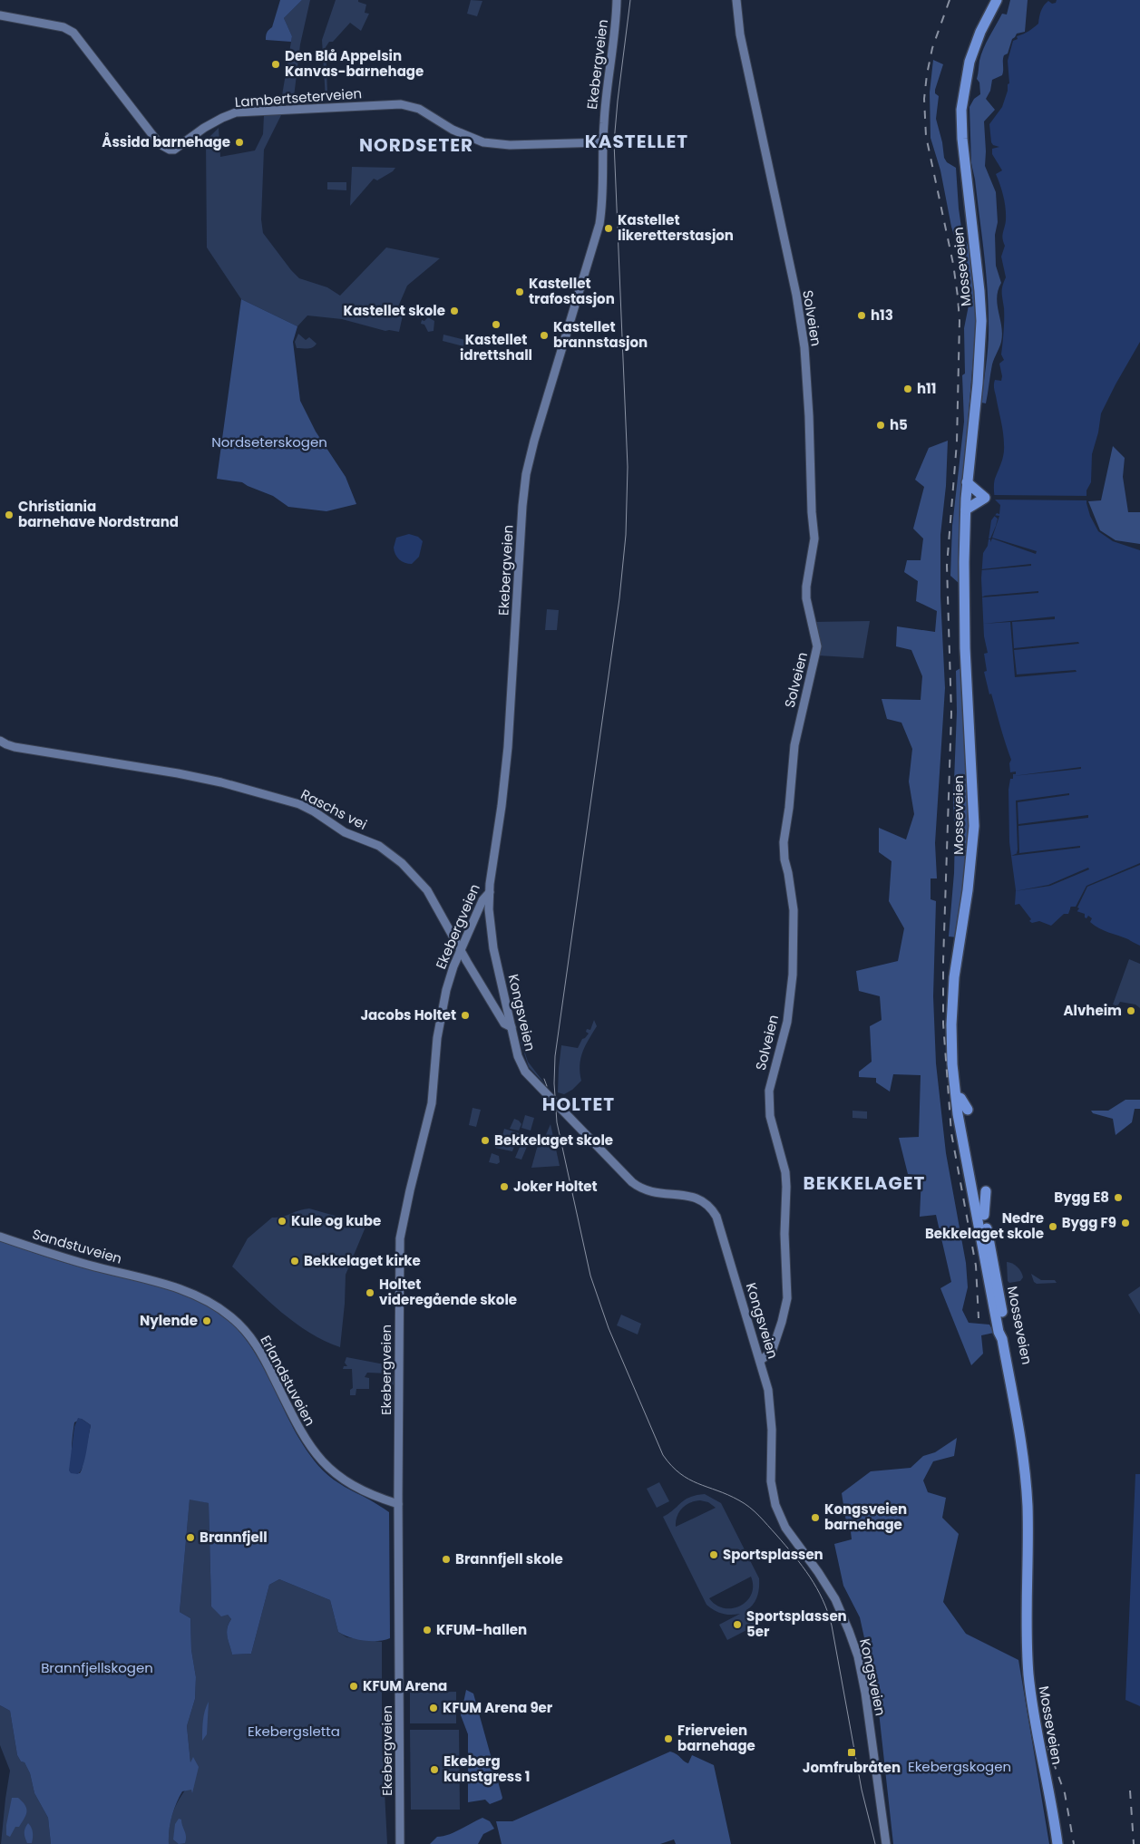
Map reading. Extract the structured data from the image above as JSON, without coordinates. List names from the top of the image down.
{
  "streets": {
    "highway": ["Mosseveien"],
    "street": [
      "Ekebergveien",
      "Lambertseterveien",
      "Solveien",
      "Raschs vei",
      "Kongsveien",
      "Sandstuveien",
      "Erlandstuveien"
    ]
  },
  "crossings": [
    ["Ekebergveien", "Lambertseterveien"],
    ["Ekebergveien", "Raschs vei"],
    ["Ekebergveien", "Kongsveien"],
    ["Ekebergveien", "Erlandstuveien"],
    ["Solveien", "Kongsveien"],
    ["Raschs vei", "Kongsveien"],
    ["Sandstuveien", "Erlandstuveien"]
  ],
  "districts": [
    "KASTELLET",
    "NORDSETER",
    "HOLTET",
    "BEKKELAGET"
  ],
  "parks": [
    "Nordseterskogen",
    "Brannfjellskogen",
    "Ekebergsletta",
    "Ekebergskogen"
  ],
  "places": {
    "other": [
      "Den Blå Appelsin Kanvas-barnehage",
      "Åssida barnehage",
      "Kastellet likeretterstasjon",
      "Kastellet trafostasjon",
      "Kastellet skole",
      "h13",
      "Kastellet idrettshall",
      "Kastellet brannstasjon",
      "h11",
      "h5",
      "Christiania barnehave Nordstrand",
      "Alvheim",
      "Jacobs Holtet",
      "Bekkelaget skole",
      "Joker Holtet",
      "Bygg E8",
      "Kule og kube",
      "Bygg F9",
      "Nedre Bekkelaget skole",
      "Bekkelaget kirke",
      "Holtet videregående skole",
      "Nylende",
      "Kongsveien barnehage",
      "Brannfjell",
      "Sportsplassen",
      "Brannfjell skole",
      "Sportsplassen 5er",
      "KFUM-hallen",
      "KFUM Arena",
      "KFUM Arena 9er",
      "Frierveien barnehage",
      "Ekeberg kunstgress 1"
    ],
    "transit": ["Jomfrubråten"]
  }
}
